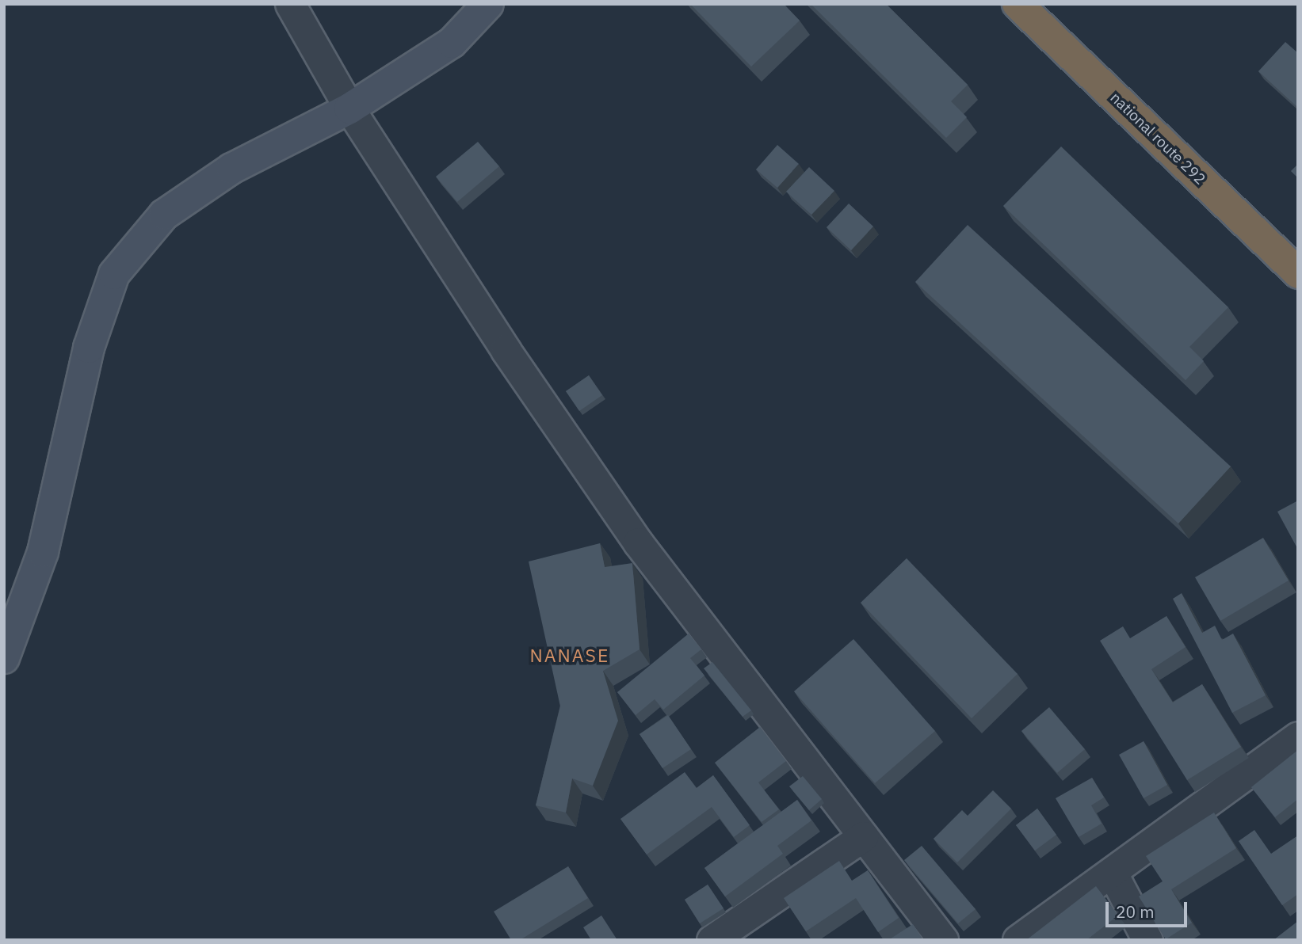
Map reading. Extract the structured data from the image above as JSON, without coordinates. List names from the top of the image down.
{
  "streets": {
    "highway": ["national route 292"]
  },
  "districts": ["NANASE"],
  "scale_bar": "20 m"
}
